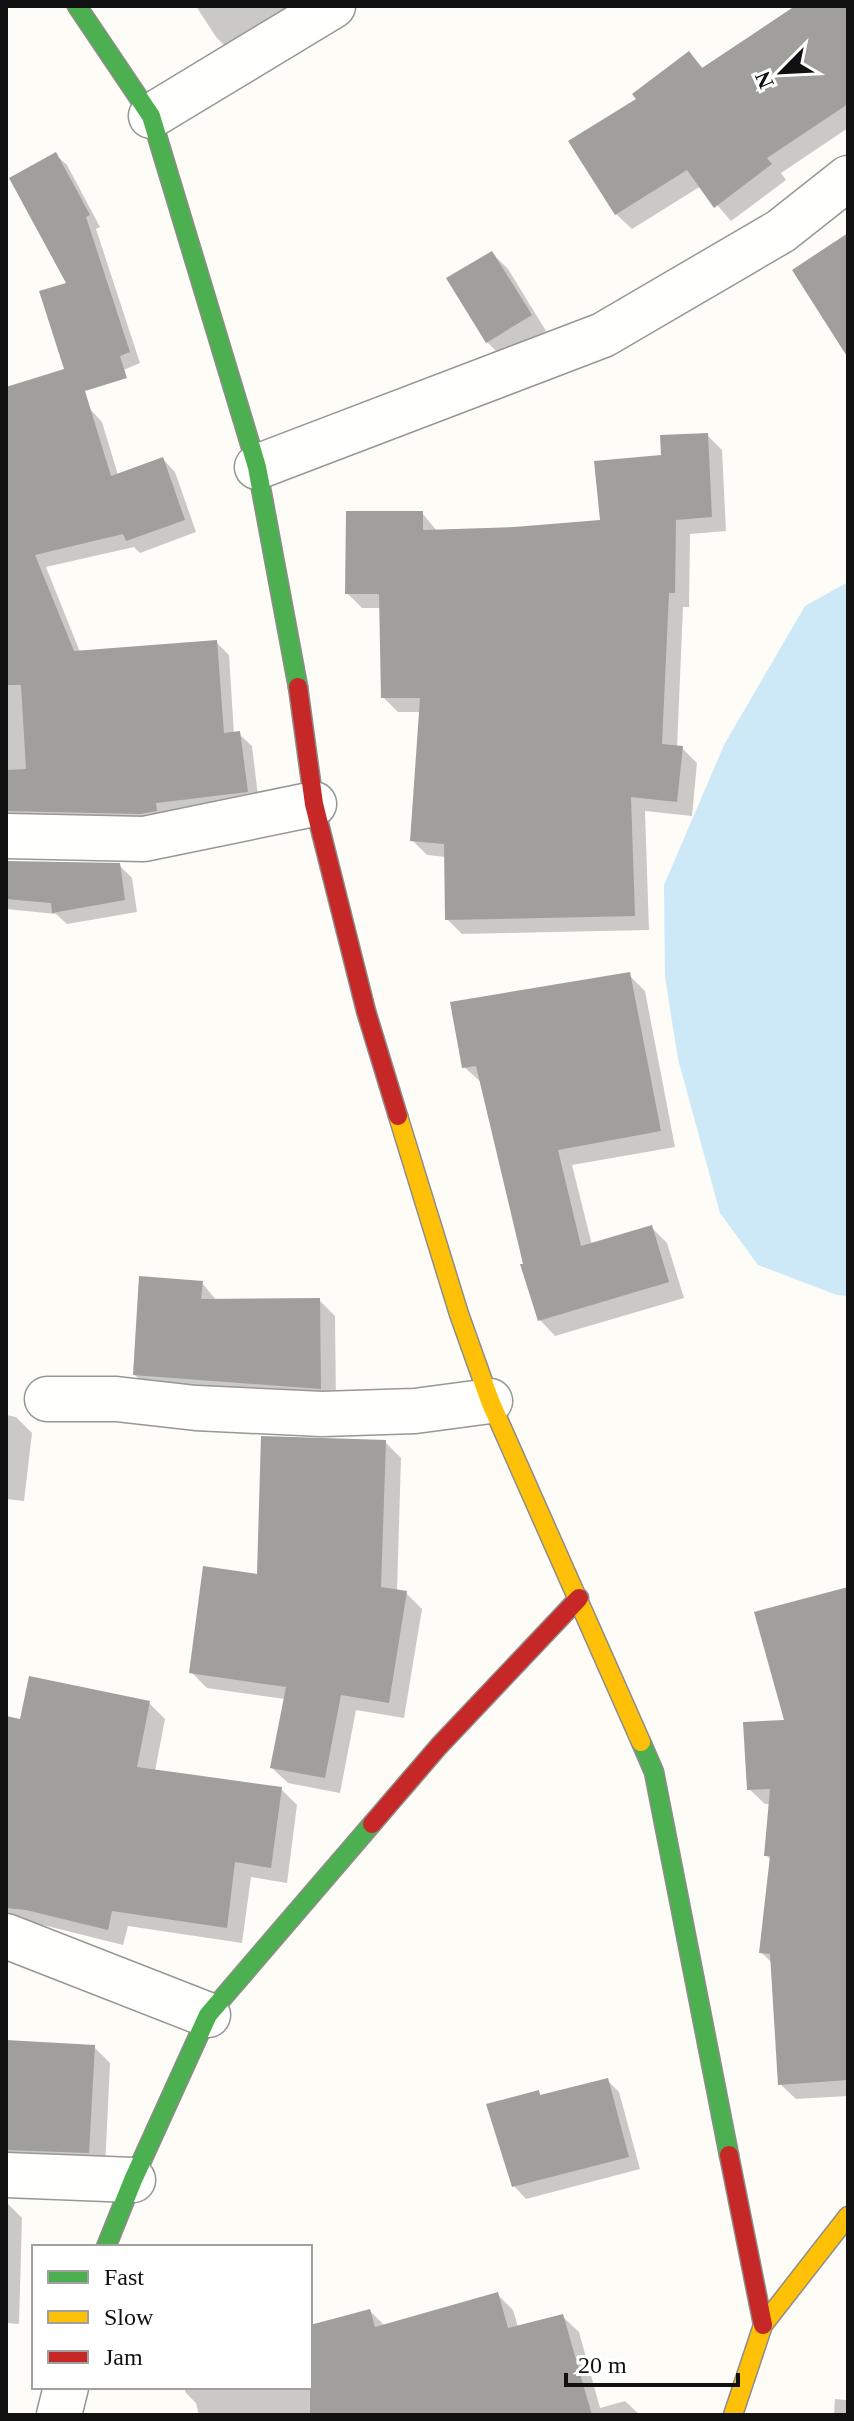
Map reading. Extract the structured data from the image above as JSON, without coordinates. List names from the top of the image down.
{
  "legend": ["Fast", "Slow", "Jam"],
  "scale_bar": "20 m",
  "north": "bottom left"
}
